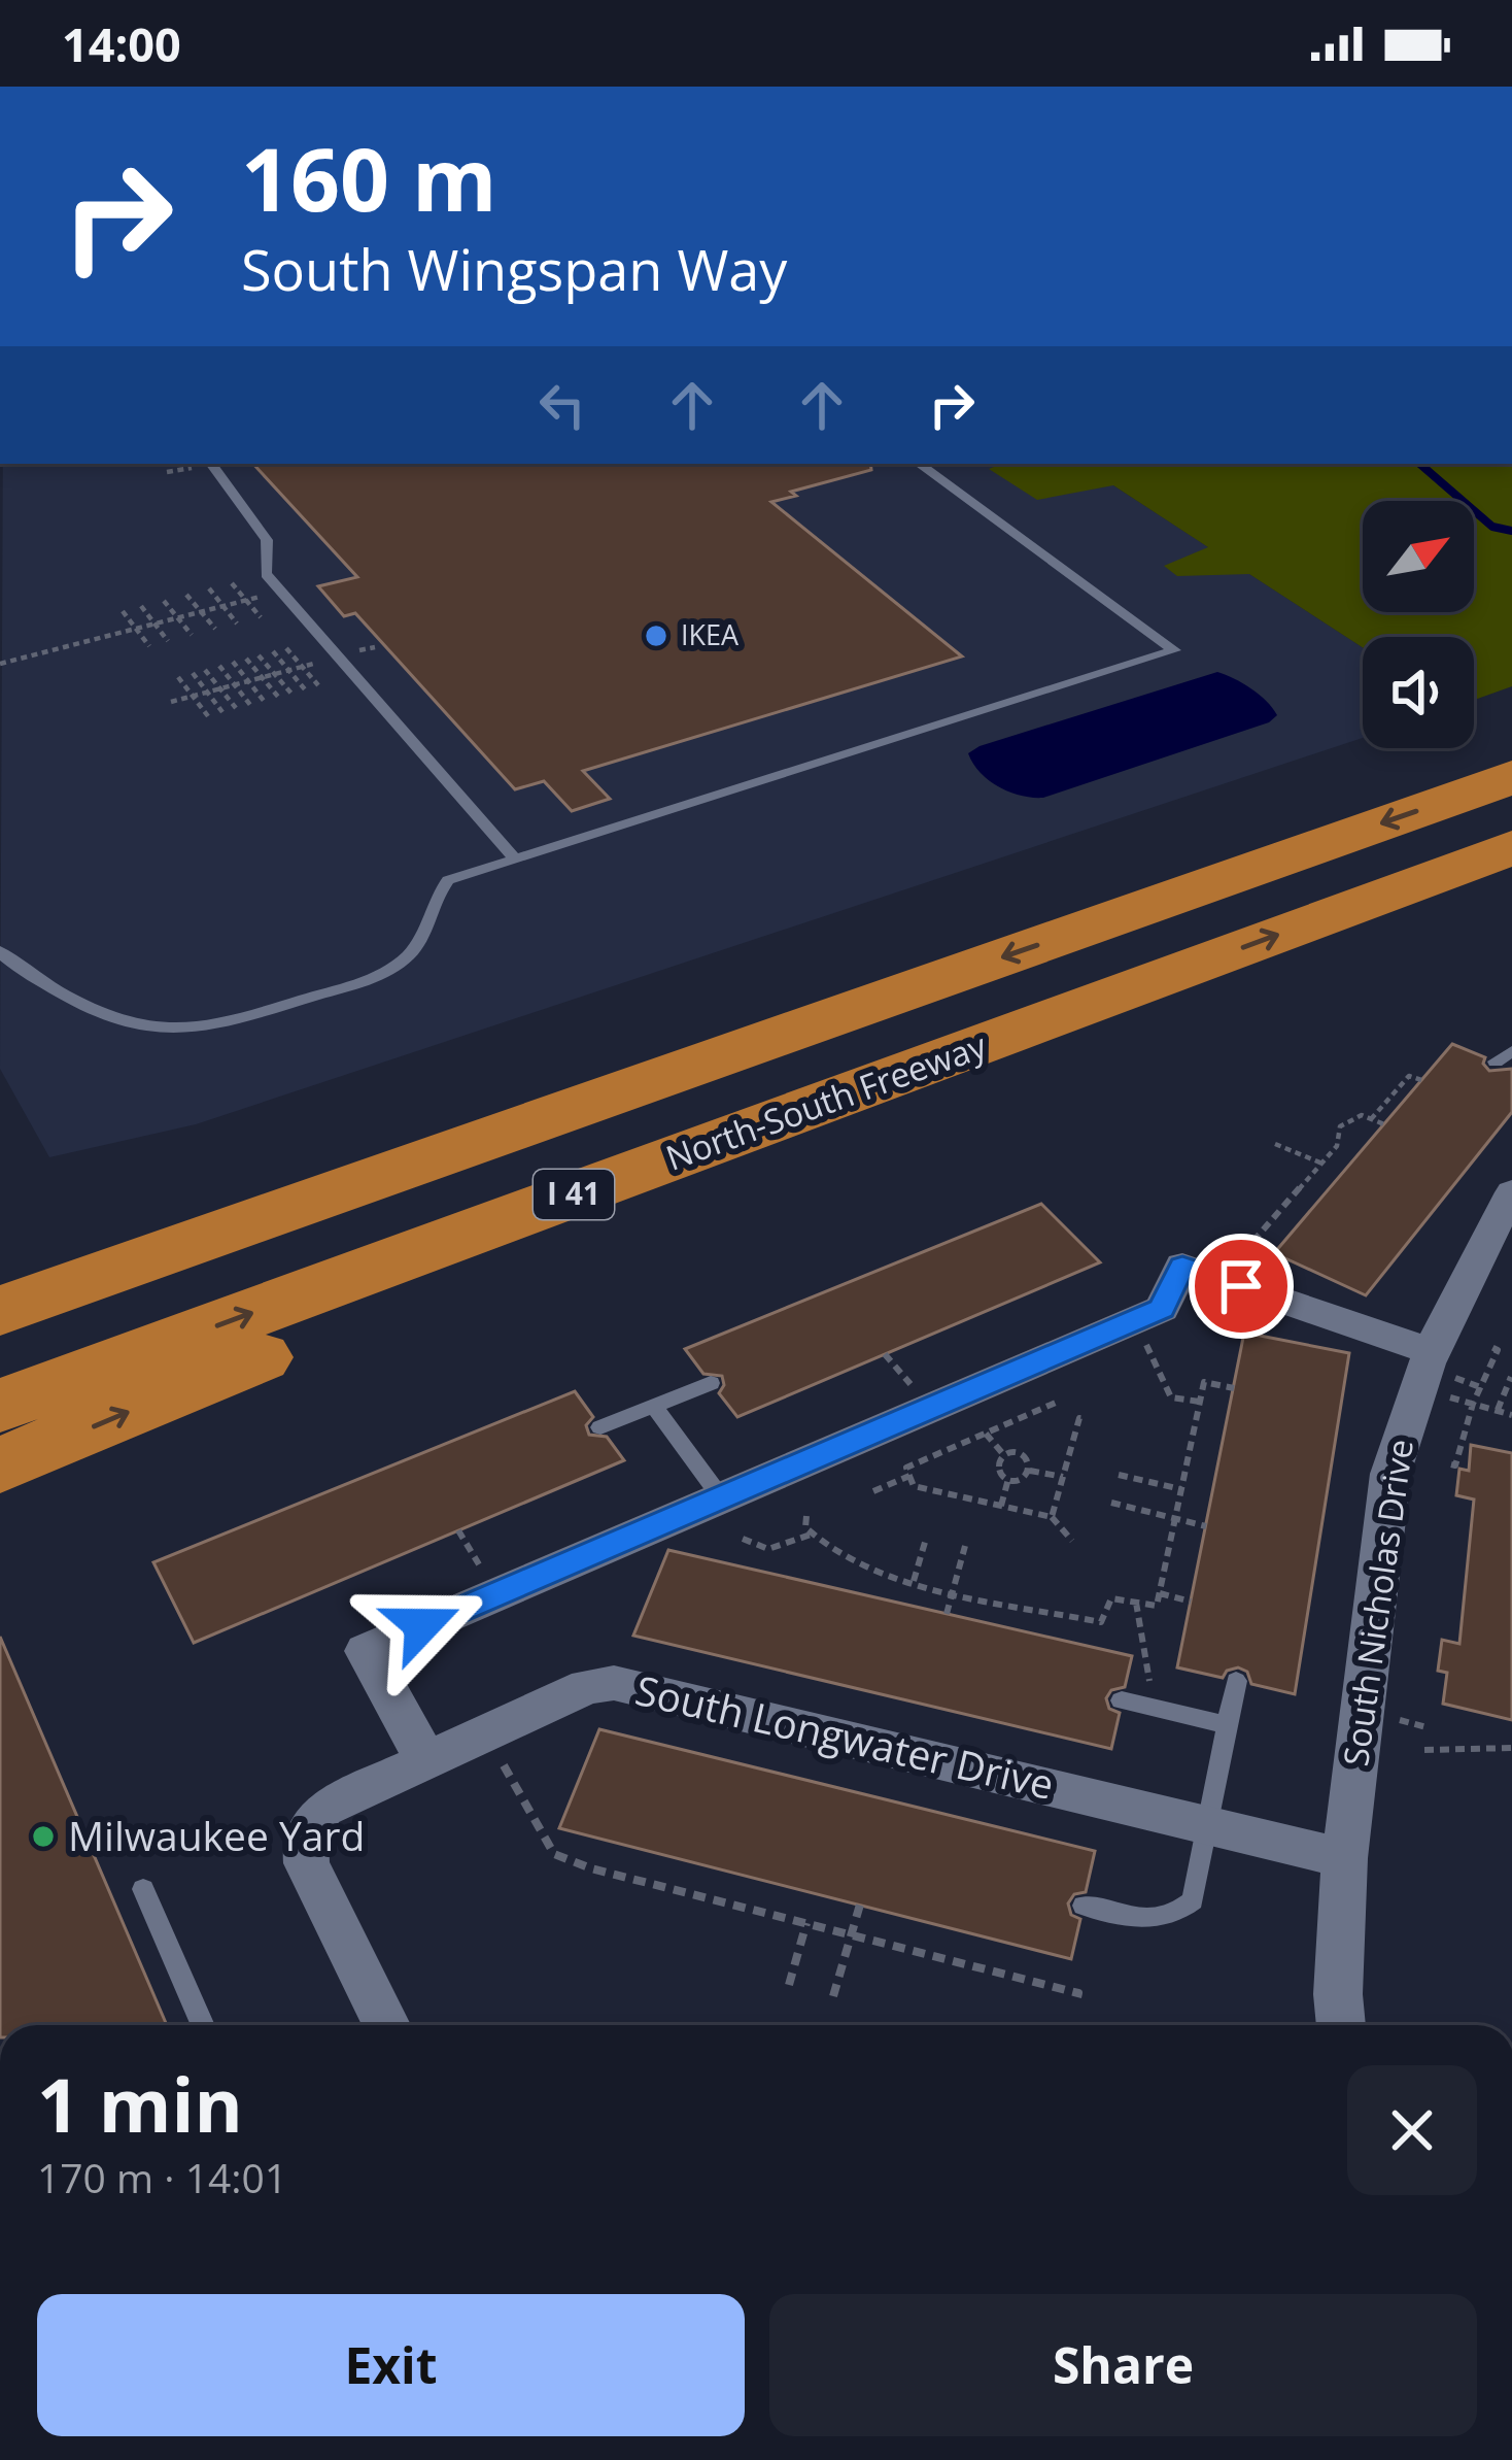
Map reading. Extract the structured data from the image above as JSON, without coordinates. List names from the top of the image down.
{
  "streets": {
    "highway": ["North-South Freeway", "I 41"],
    "street": ["South Nicholas Drive", "South Longwater Drive"]
  },
  "crossings": [
    ["South Nicholas Drive", "South Longwater Drive"]
  ],
  "places": ["IKEA", "Milwaukee Yard"],
  "north": "top right",
  "page": {
    "status": "14:00",
    "turn": ["160 m", "South Wingspan Way"],
    "heading": ["1 min", "170 m · 14:01"],
    "buttons": ["Exit", "Share"]
  }
}
